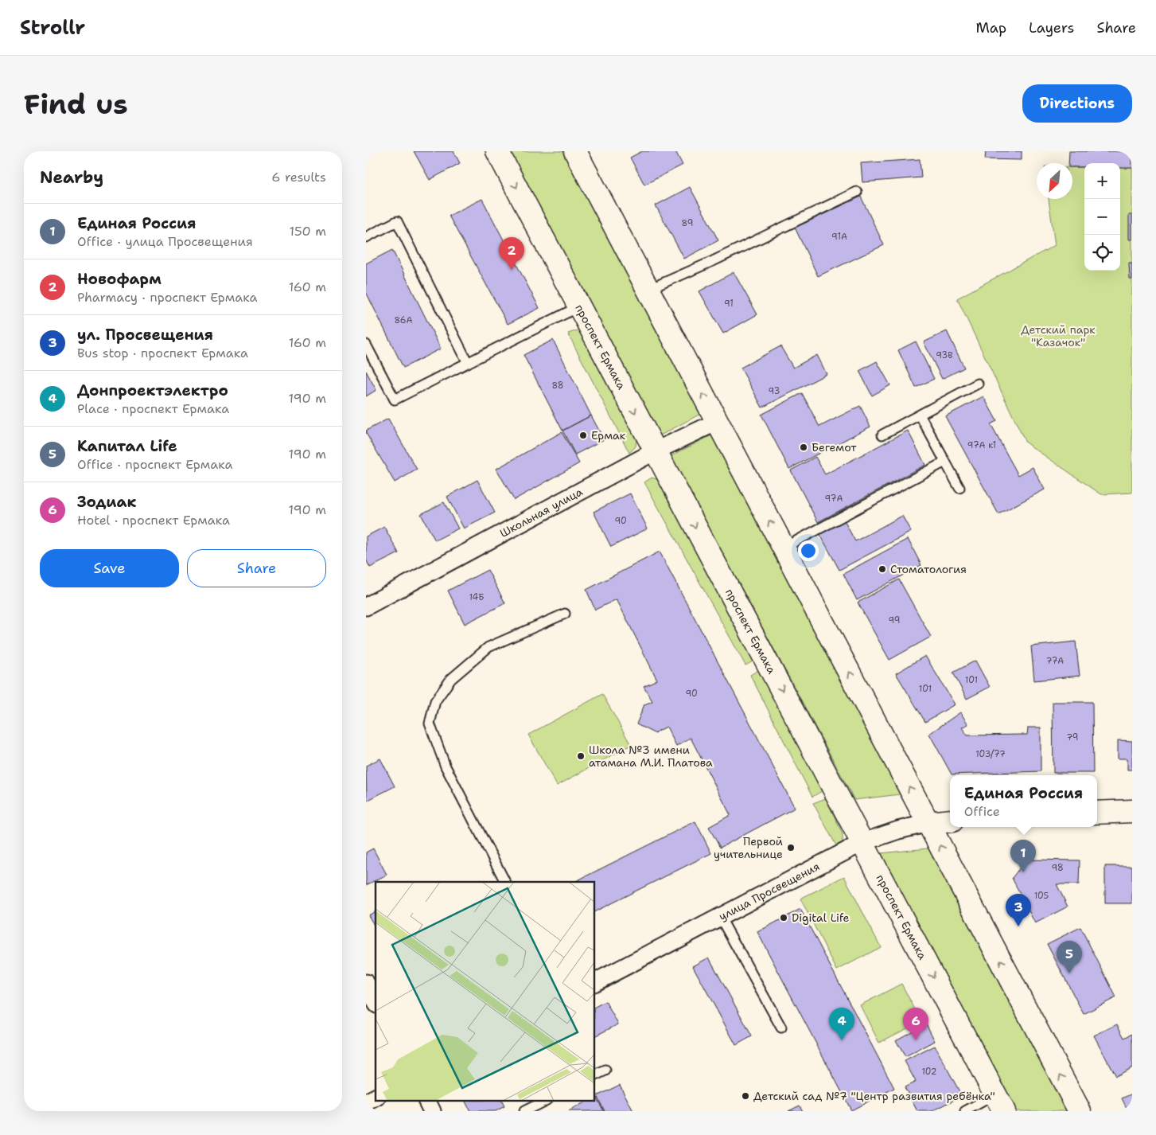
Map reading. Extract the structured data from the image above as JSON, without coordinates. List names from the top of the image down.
{
  "streets": {
    "main road": ["проспект Ермака", "улица Просвещения"],
    "street": ["Школьная улица"]
  },
  "crossings": [
    ["проспект Ермака", "Школьная улица"],
    ["проспект Ермака", "улица Просвещения"]
  ],
  "parks": ["Детский парк \"Казачок\""],
  "places": [
    "Ермак",
    "Бегемот",
    "Стоматология",
    "Школа №3 имени атамана М.И. Платова",
    "Первой учительнице",
    "Digital Life",
    "Детский сад №7 \"Центр развития ребёнка\""
  ],
  "house_numbers": [
    "89",
    "91А",
    "91",
    "86А",
    "93В",
    "88",
    "93",
    "97А к1",
    "97А",
    "90",
    "14Б",
    "99",
    "77А",
    "101",
    "101",
    "90",
    "79",
    "103/77",
    "98",
    "105",
    "102"
  ],
  "north": "bottom left",
  "page": {
    "header": "Strollr",
    "nav": ["Map", "Layers", "Share"],
    "buttons": [
      "Directions",
      ["Save", "Share"]
    ],
    "title": "Find us",
    "heading": ["Nearby", "6 results"],
    "map_buttons": ["+", "−"],
    "list": [
      {
        "mark": "1",
        "name": "Единая Россия",
        "note": "Office · улица Просвещения",
        "value": "150 m"
      },
      {
        "mark": "2",
        "name": "Новофарм",
        "note": "Pharmacy · проспект Ермака",
        "value": "160 m"
      },
      {
        "mark": "3",
        "name": "ул. Просвещения",
        "note": "Bus stop · проспект Ермака",
        "value": "160 m"
      },
      {
        "mark": "4",
        "name": "Донпроектэлектро",
        "note": "Place · проспект Ермака",
        "value": "190 m"
      },
      {
        "mark": "5",
        "name": "Капитал Life",
        "note": "Office · проспект Ермака",
        "value": "190 m"
      },
      {
        "mark": "6",
        "name": "Зодиак",
        "note": "Hotel · проспект Ермака",
        "value": "190 m"
      }
    ],
    "pins": [
      "2",
      "1",
      "3",
      "5",
      "4",
      "6"
    ],
    "popup": ["Единая Россия", "Office"]
  }
}
